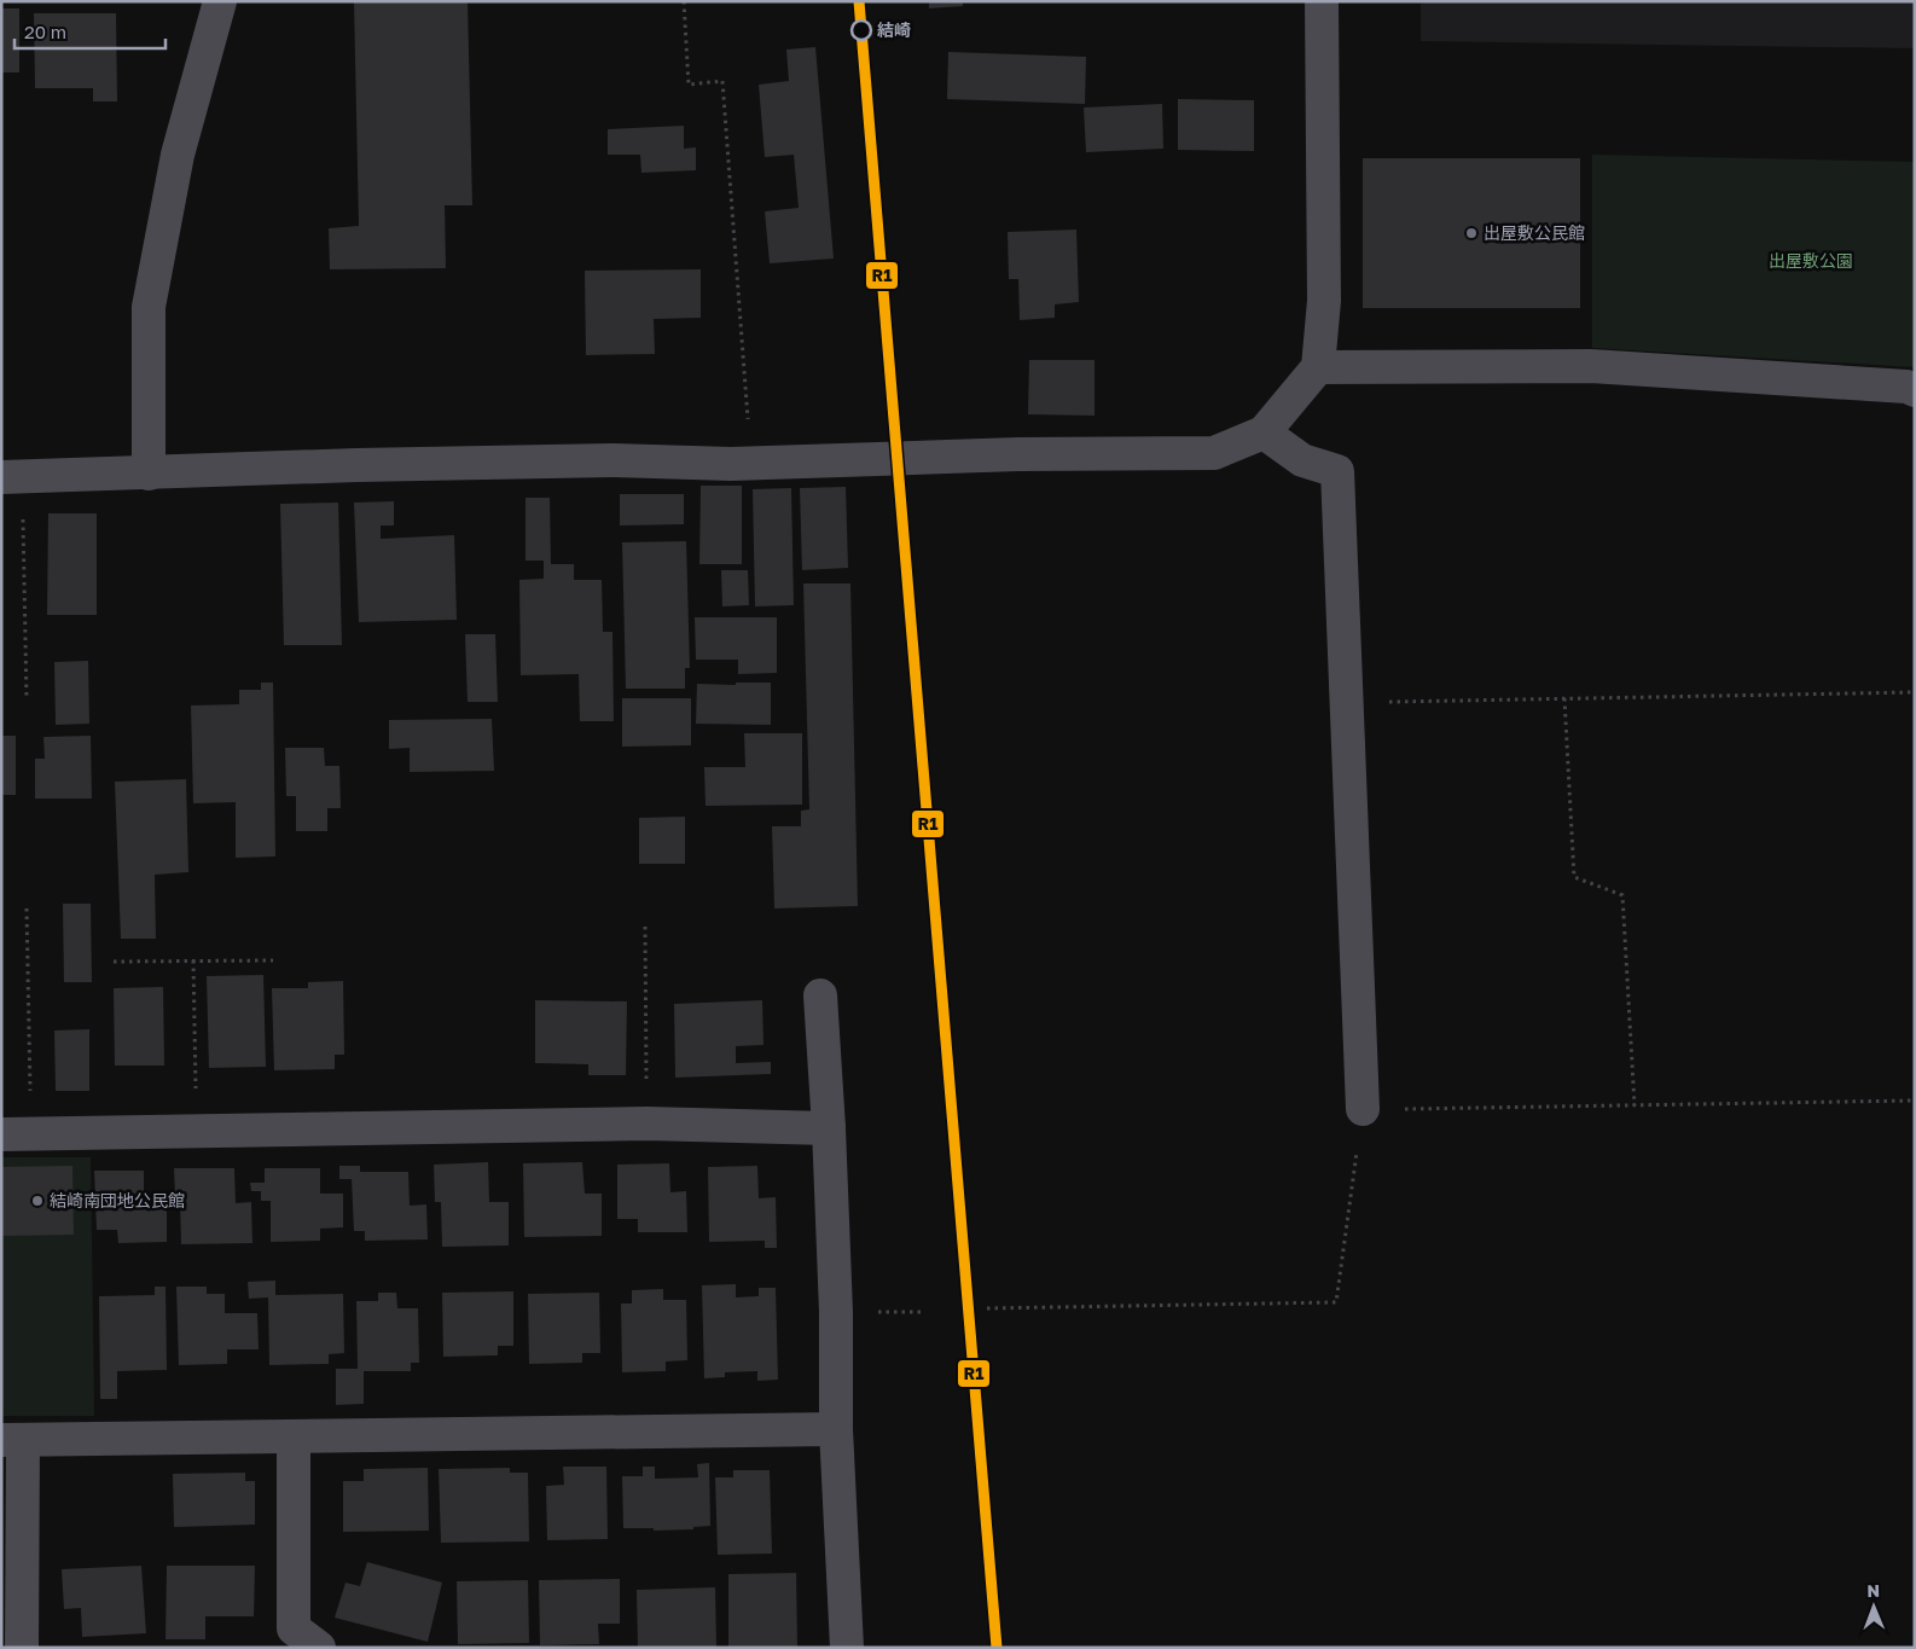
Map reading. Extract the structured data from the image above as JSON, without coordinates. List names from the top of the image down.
{
  "parks": ["出屋敷公園"],
  "places": ["結崎", "出屋敷公民館", "結崎南団地公民館"],
  "lines": ["transit line R1"],
  "scale_bar": "20 m",
  "north": "top"
}
